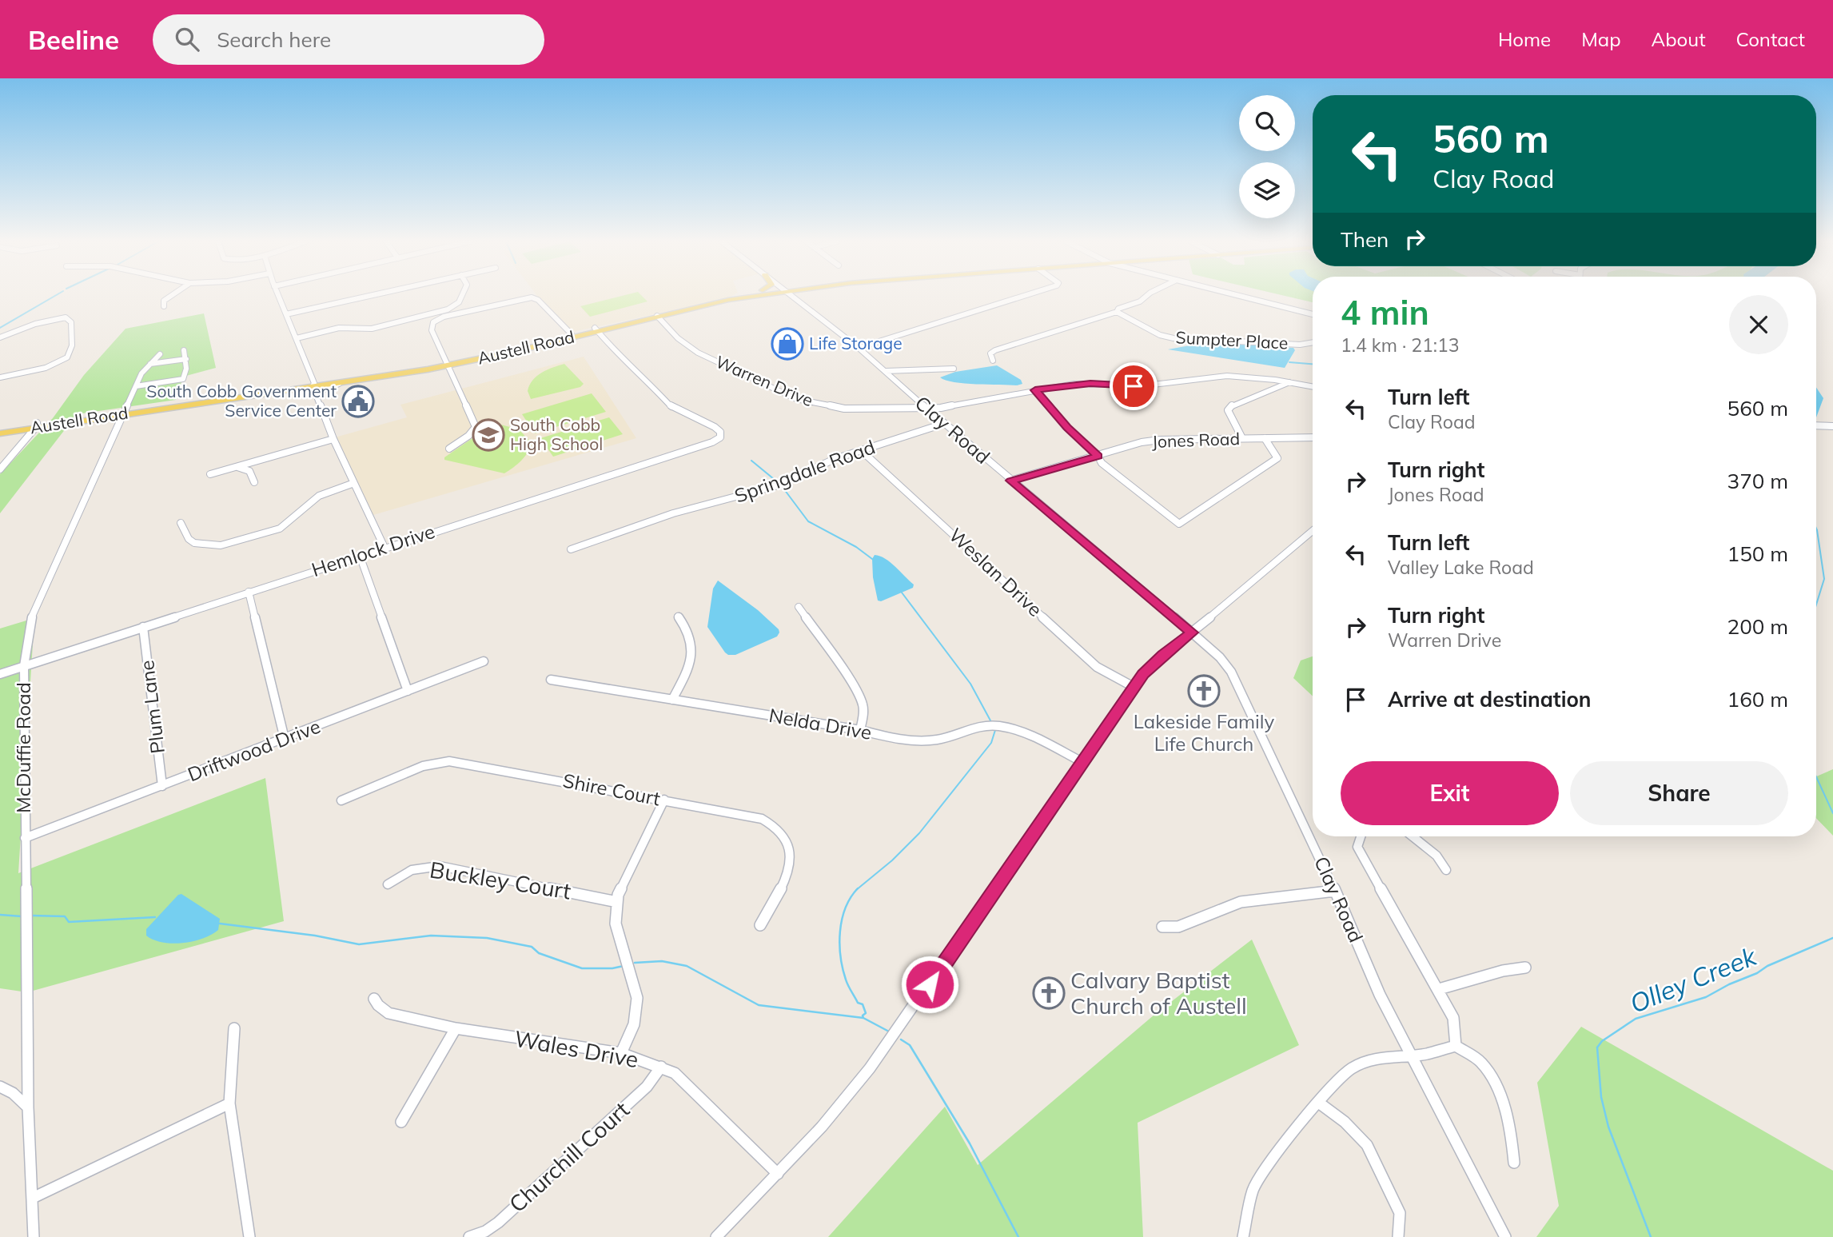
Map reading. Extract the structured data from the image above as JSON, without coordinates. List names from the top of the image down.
{
  "streets": {
    "main road": ["Austell Road"],
    "street": [
      "Sumpter Place",
      "Warren Drive",
      "Clay Road",
      "Jones Road",
      "Springdale Road",
      "Hemlock Drive",
      "Weslan Drive",
      "Plum Lane",
      "Nelda Drive",
      "McDuffie Road",
      "Driftwood Drive",
      "Shire Court",
      "Buckley Court",
      "Wales Drive",
      "Churchill Court"
    ]
  },
  "crossings": [
    ["Austell Road", "Warren Drive"],
    ["Austell Road", "Hemlock Drive"],
    ["Austell Road", "McDuffie Road"],
    ["Warren Drive", "Clay Road"],
    ["Clay Road", "Jones Road"],
    ["Clay Road", "Springdale Road"],
    ["Springdale Road", "Weslan Drive"],
    ["Hemlock Drive", "Plum Lane"],
    ["Hemlock Drive", "McDuffie Road"],
    ["Plum Lane", "Driftwood Drive"],
    ["McDuffie Road", "Driftwood Drive"],
    ["Wales Drive", "Churchill Court"]
  ],
  "water": ["Olley Creek"],
  "places": {
    "shop": ["Life Storage"],
    "public building": ["South Cobb Government Service Center"],
    "school or university": ["South Cobb High School"],
    "church": ["Lakeside Family Life Church", "Calvary Baptist Church of Austell"]
  },
  "page": {
    "header": "Beeline",
    "search": "Search here",
    "nav": [
      "Home",
      "Map",
      "About",
      "Contact"
    ],
    "turn": ["560 m", "Clay Road"],
    "then": "Then",
    "heading": ["4 min", "1.4 km · 21:13"],
    "list": [
      {
        "name": "Turn left",
        "note": "Clay Road",
        "value": "560 m"
      },
      {
        "name": "Turn right",
        "note": "Jones Road",
        "value": "370 m"
      },
      {
        "name": "Turn left",
        "note": "Valley Lake Road",
        "value": "150 m"
      },
      {
        "name": "Turn right",
        "note": "Warren Drive",
        "value": "200 m"
      },
      {
        "name": "Arrive at destination",
        "value": "160 m"
      }
    ],
    "buttons": ["Exit", "Share"]
  }
}
